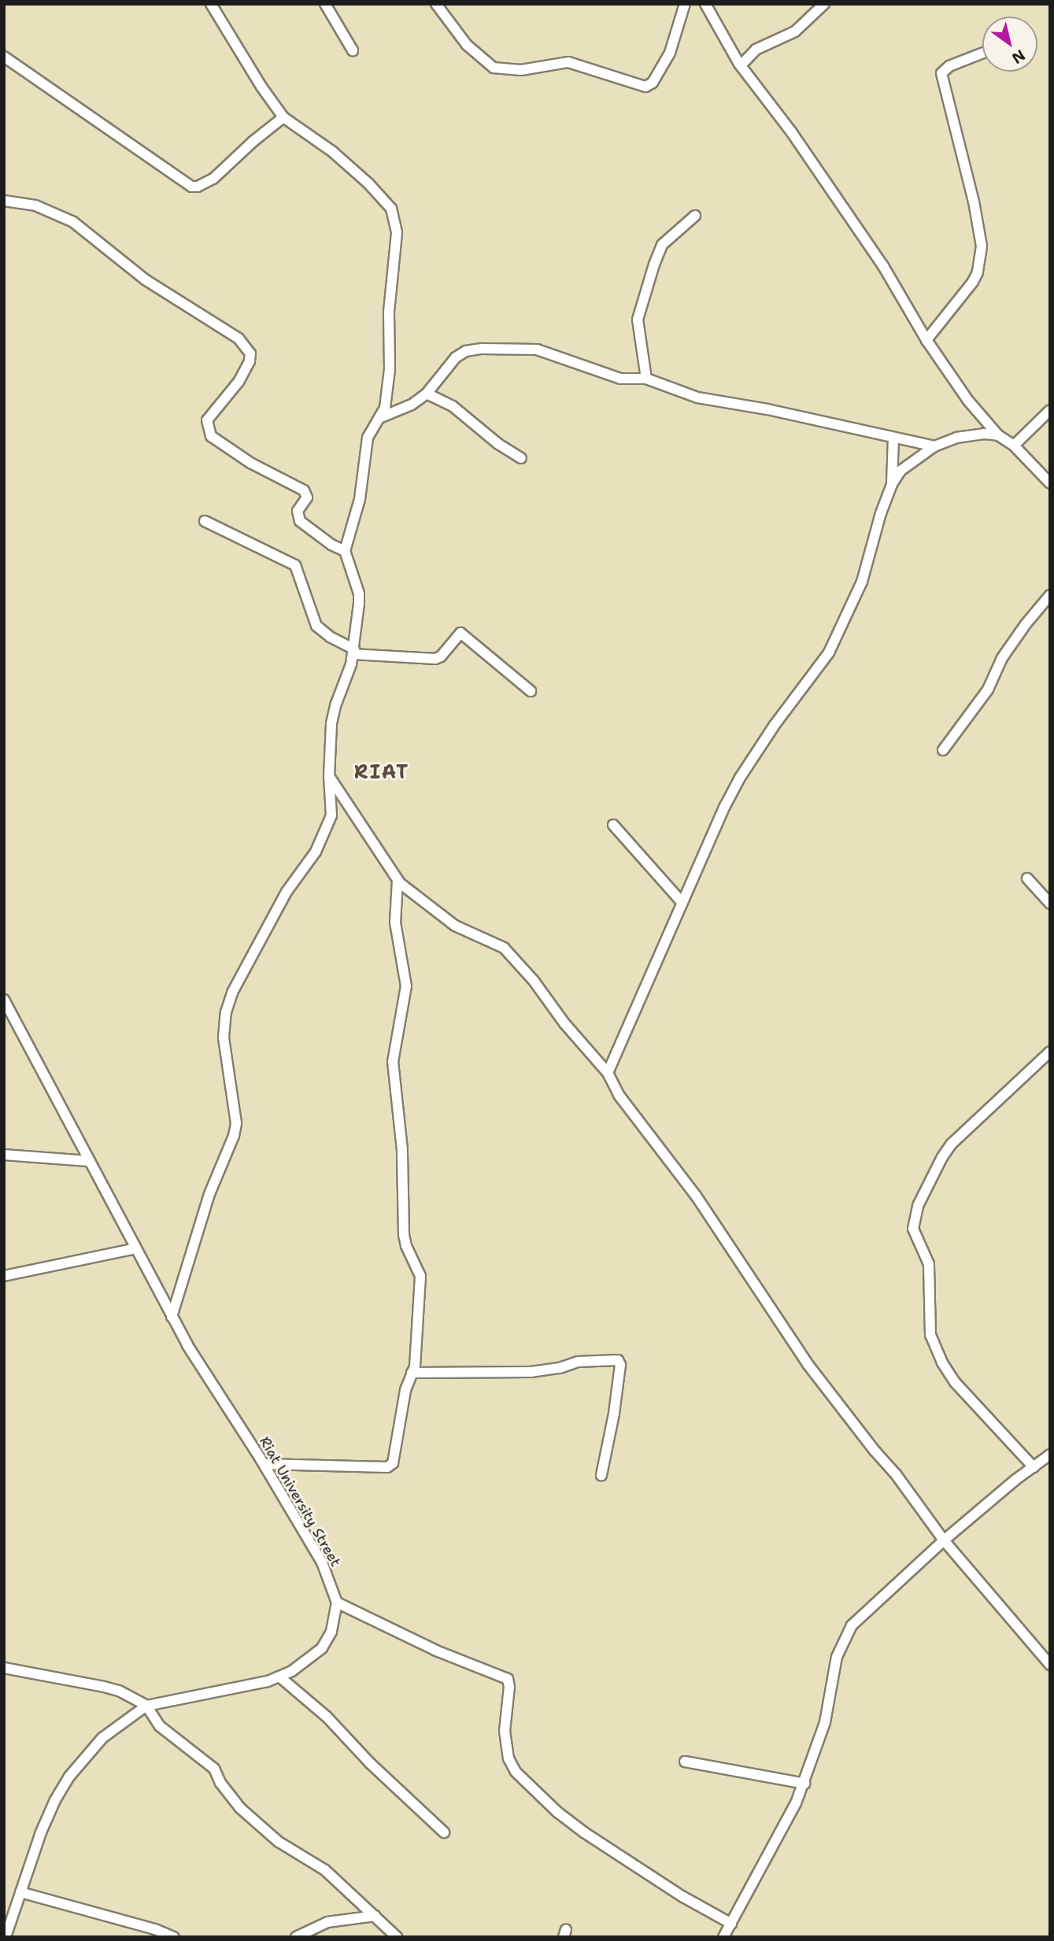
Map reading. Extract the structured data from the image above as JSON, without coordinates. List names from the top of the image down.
{
  "streets": {
    "street": ["Riat University Street"]
  },
  "districts": ["RIAT"],
  "north": "bottom right"
}
